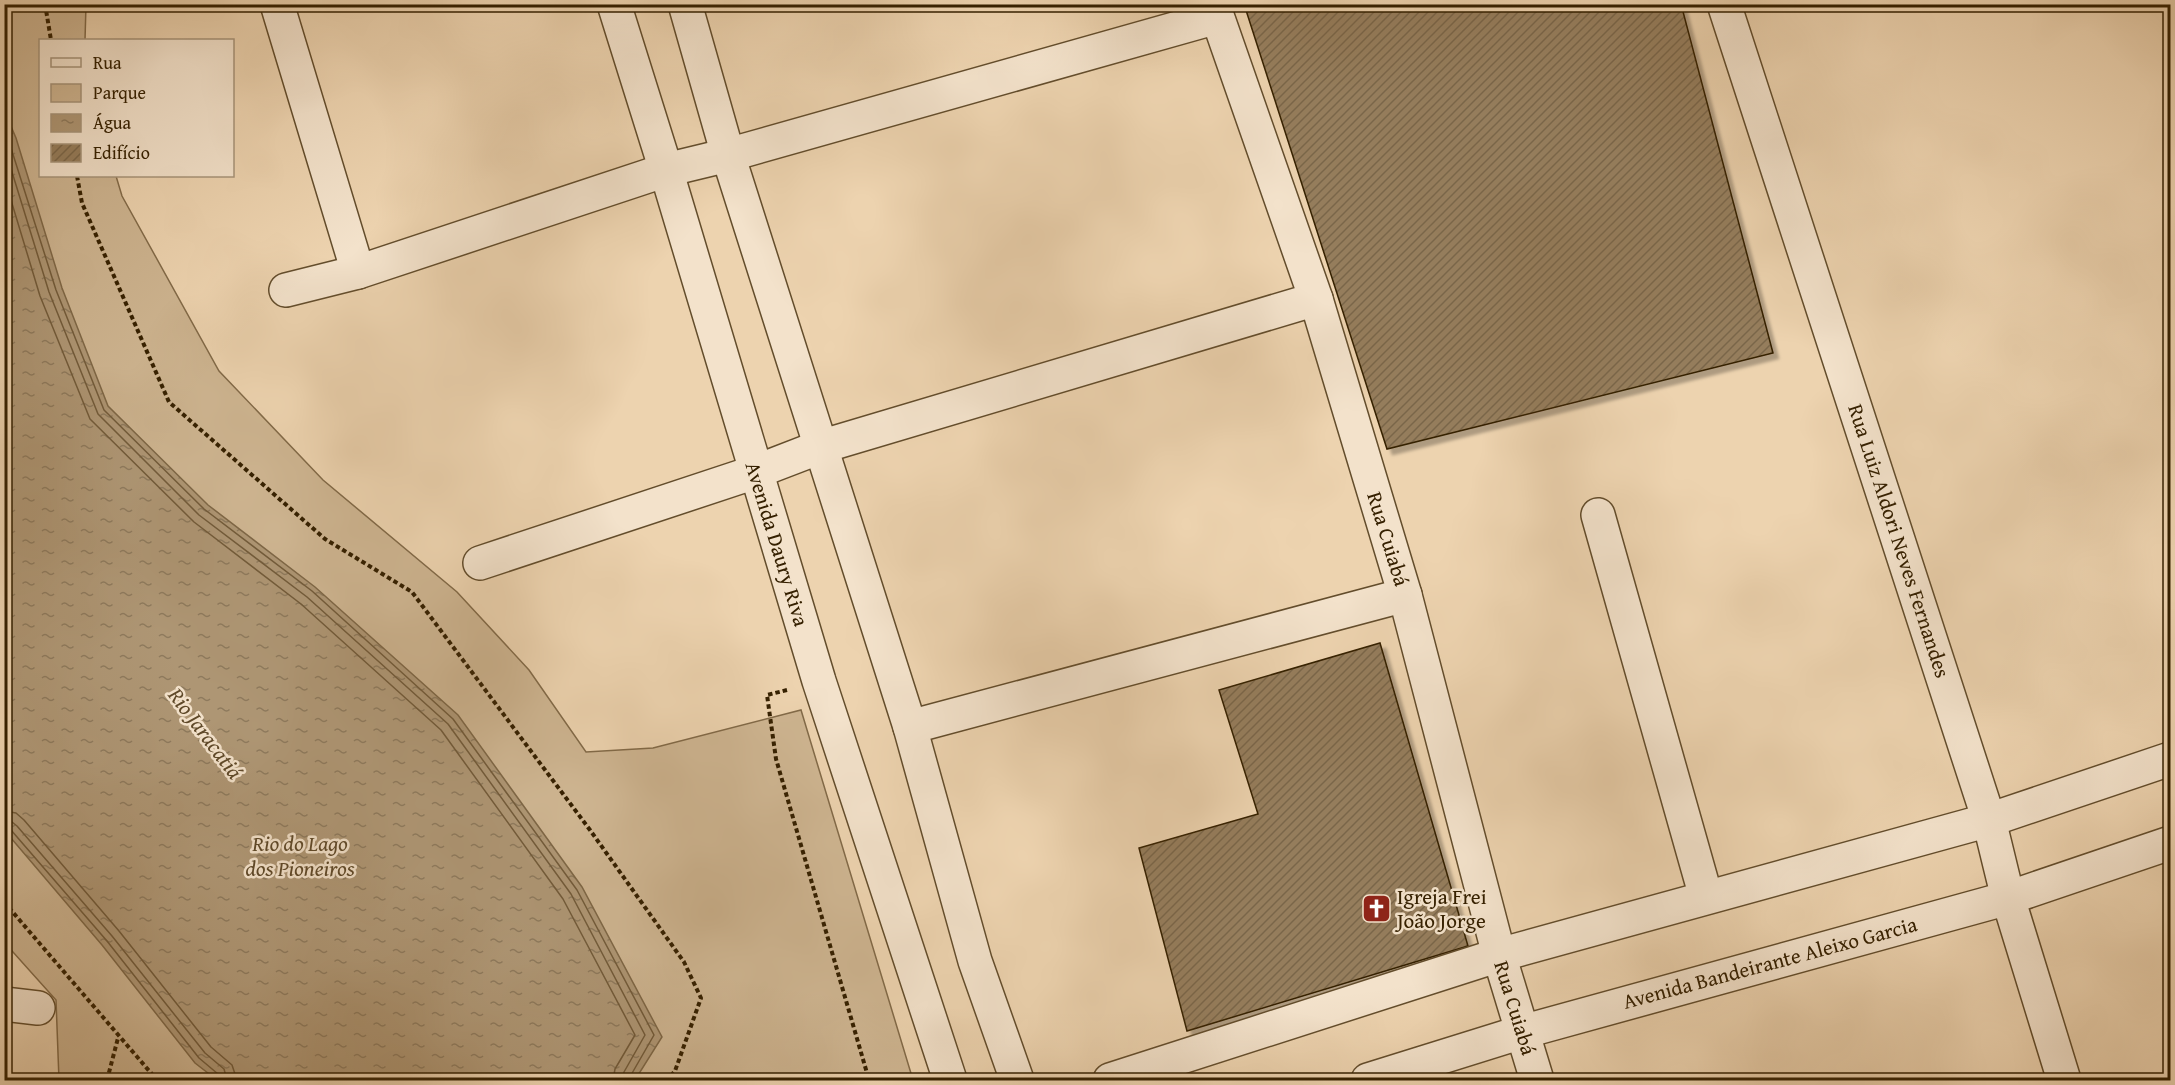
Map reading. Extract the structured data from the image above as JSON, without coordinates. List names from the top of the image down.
{
  "streets": {
    "street": [
      "Rua Cuiabá",
      "Rua Luiz Aldori Neves Fernandes",
      "Avenida Daury Riva",
      "Avenida Bandeirante Aleixo Garcia"
    ]
  },
  "crossings": [
    ["Rua Cuiabá", "Avenida Bandeirante Aleixo Garcia"],
    ["Rua Luiz Aldori Neves Fernandes", "Avenida Bandeirante Aleixo Garcia"]
  ],
  "water": ["Rio Jaracatiá", "Rio do Lago dos Pioneiros"],
  "places": {
    "church": ["Igreja Frei João Jorge"]
  },
  "legend": [
    "Rua",
    "Parque",
    "Água",
    "Edifício"
  ]
}
